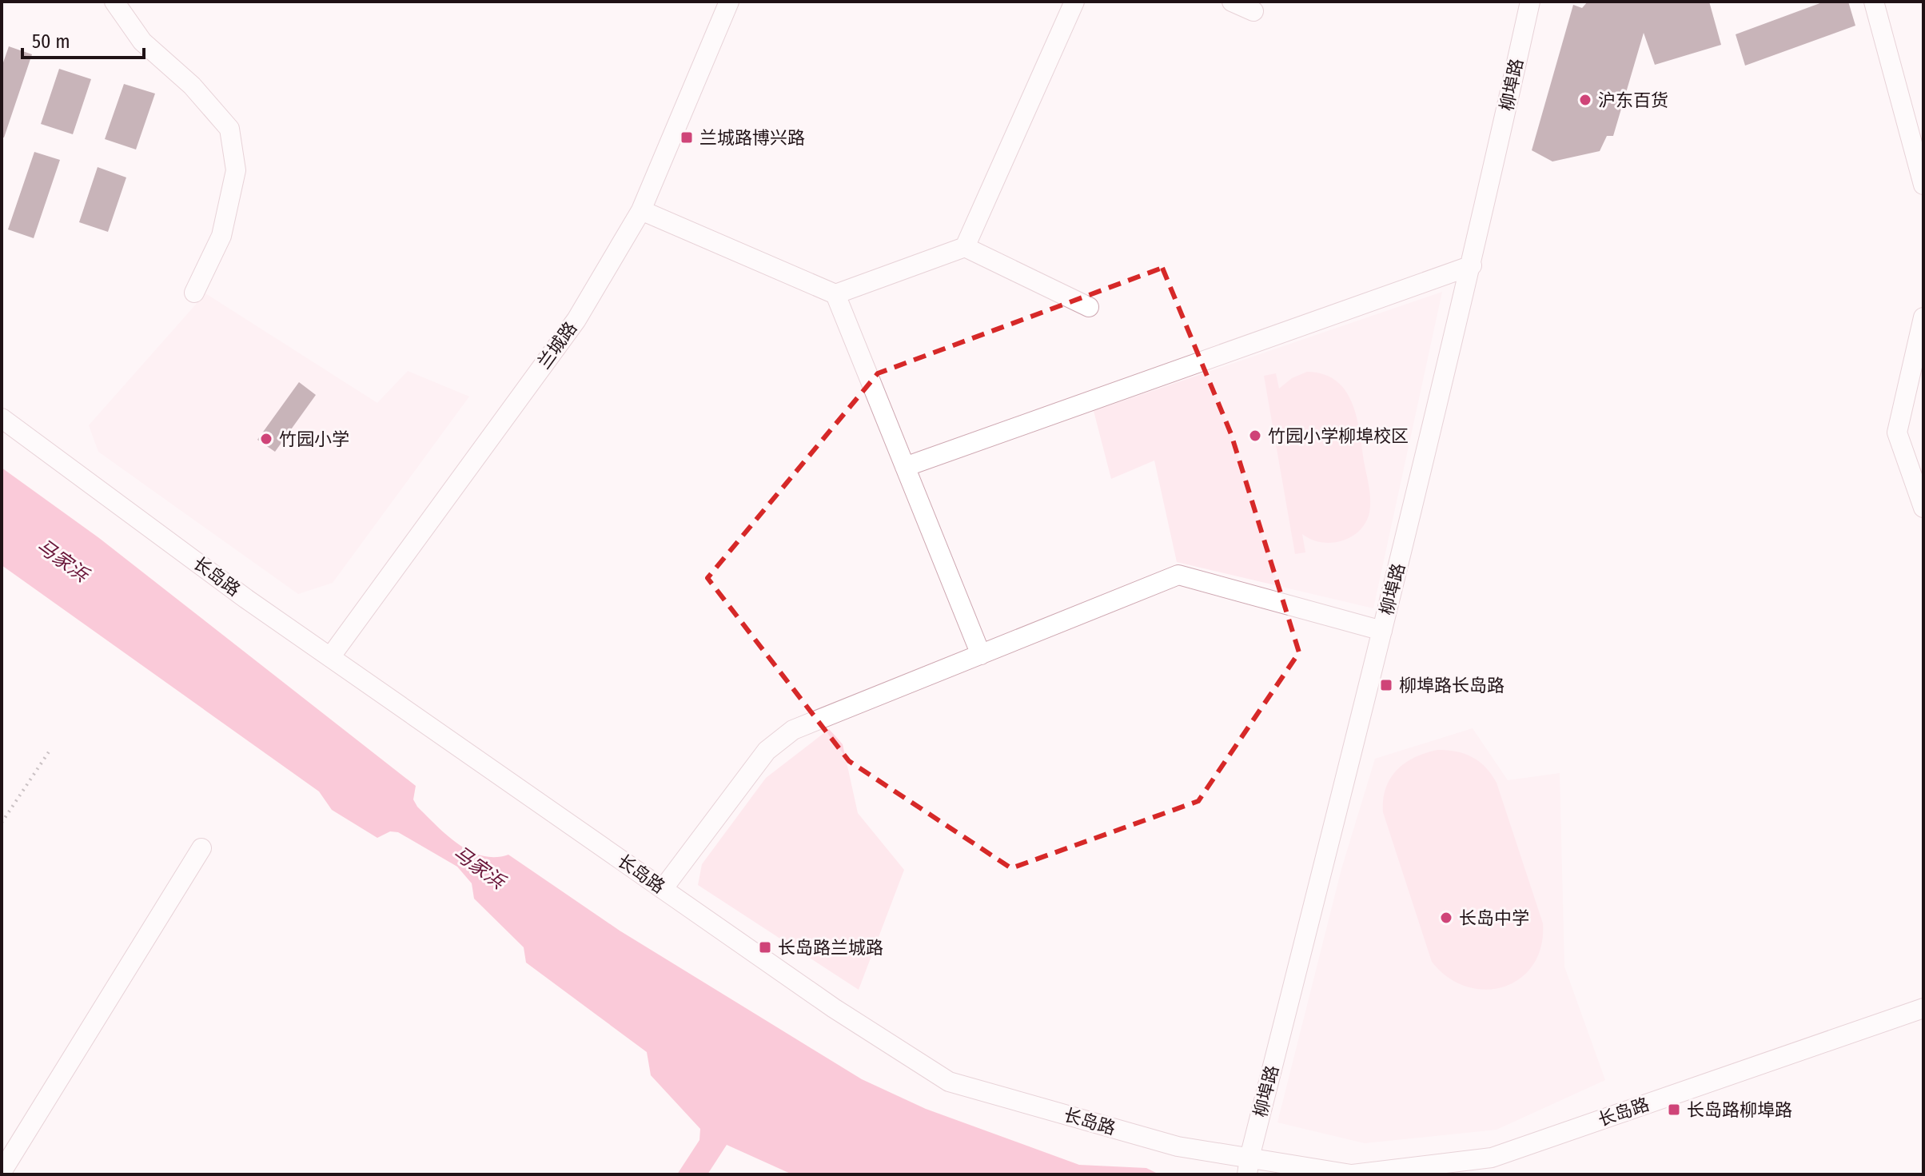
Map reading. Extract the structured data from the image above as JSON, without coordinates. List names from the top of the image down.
{
  "streets": {
    "street": ["柳埠路", "兰城路", "长岛路"]
  },
  "crossings": [
    ["柳埠路", "长岛路"],
    ["兰城路", "长岛路"]
  ],
  "water": ["马家浜"],
  "places": {
    "other": [
      "沪东百货",
      "竹园小学柳埠校区",
      "竹园小学",
      "长岛中学"
    ],
    "transit": [
      "兰城路博兴路",
      "柳埠路长岛路",
      "长岛路兰城路",
      "长岛路柳埠路"
    ]
  },
  "scale_bar": "50 m"
}
